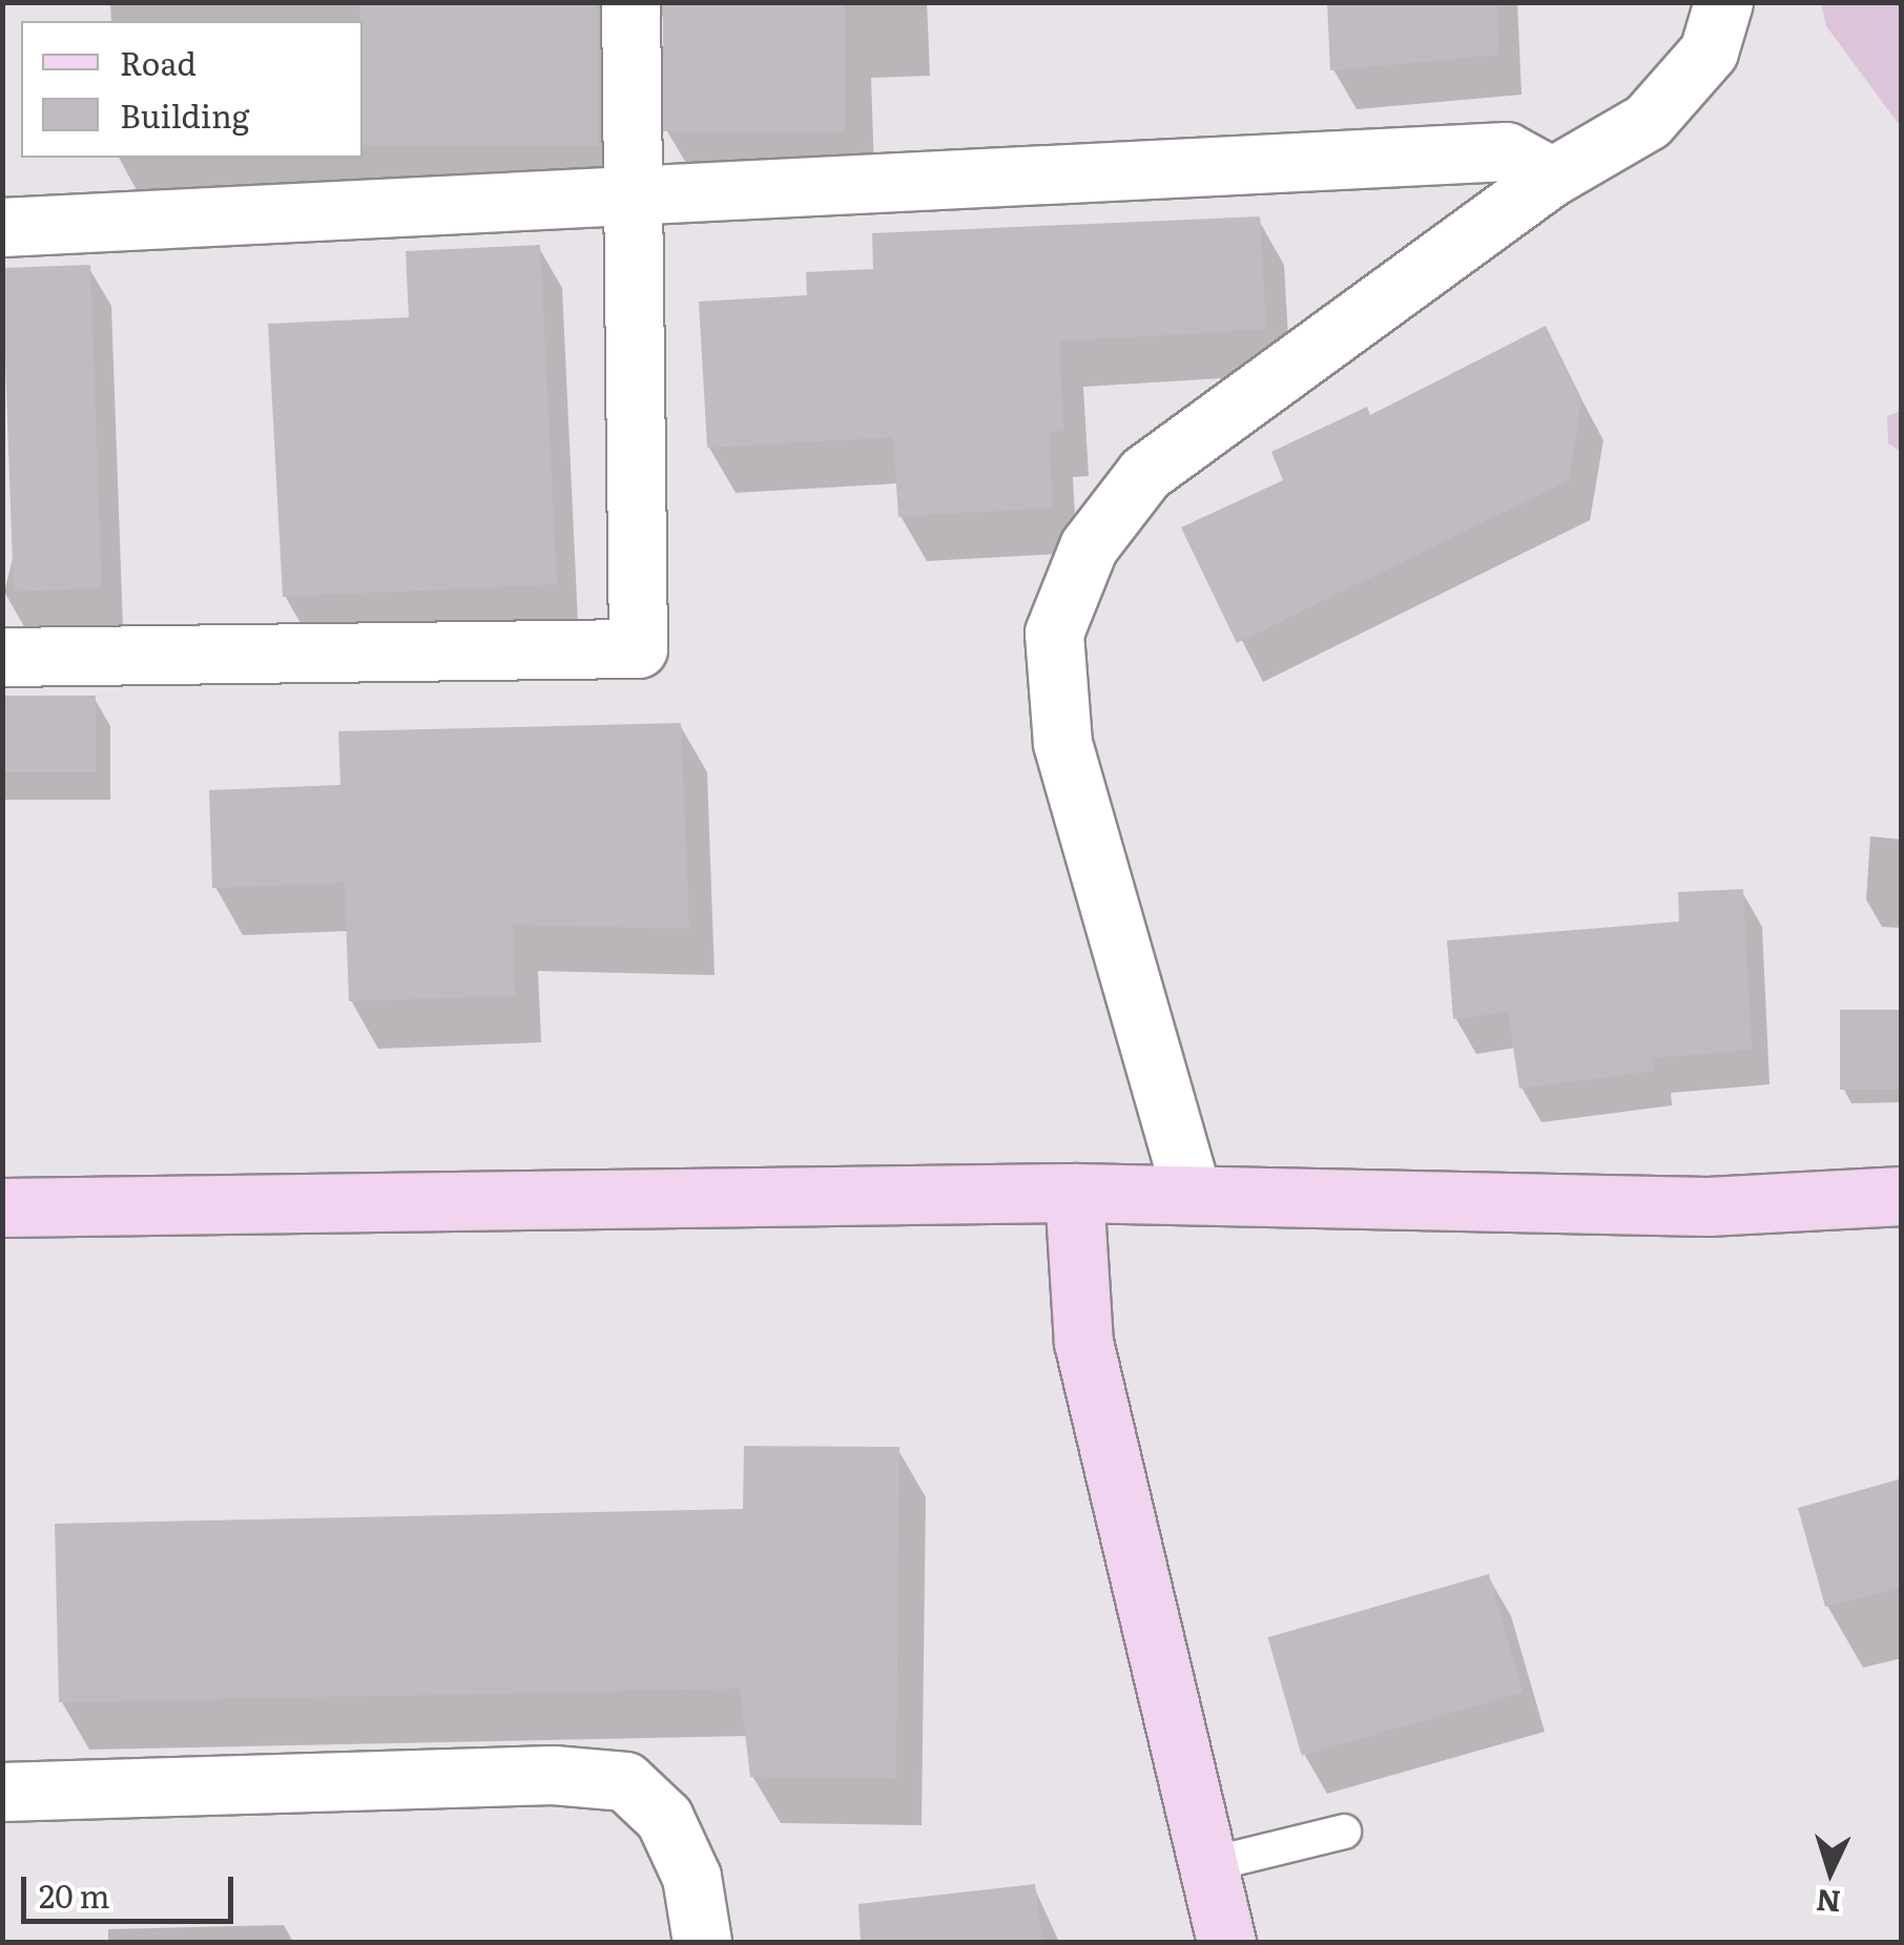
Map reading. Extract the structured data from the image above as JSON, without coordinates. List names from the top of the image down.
{
  "legend": ["Road", "Building"],
  "scale_bar": "20 m",
  "north": "bottom"
}
